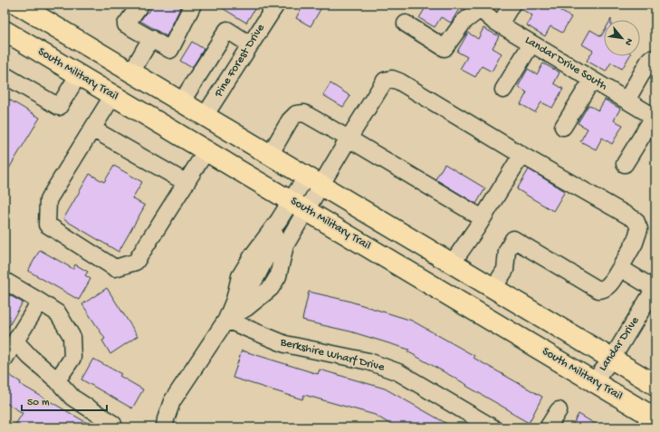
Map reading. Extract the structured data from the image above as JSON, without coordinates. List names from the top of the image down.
{
  "streets": {
    "main road": ["South Military Trail"],
    "street": [
      "Pine Forest Drive",
      "Landar Drive South",
      "Landar Drive",
      "Berkshire Wharf Drive"
    ]
  },
  "crossings": [
    ["South Military Trail", "Landar Drive"]
  ],
  "scale_bar": "50 m",
  "north": "bottom right"
}
